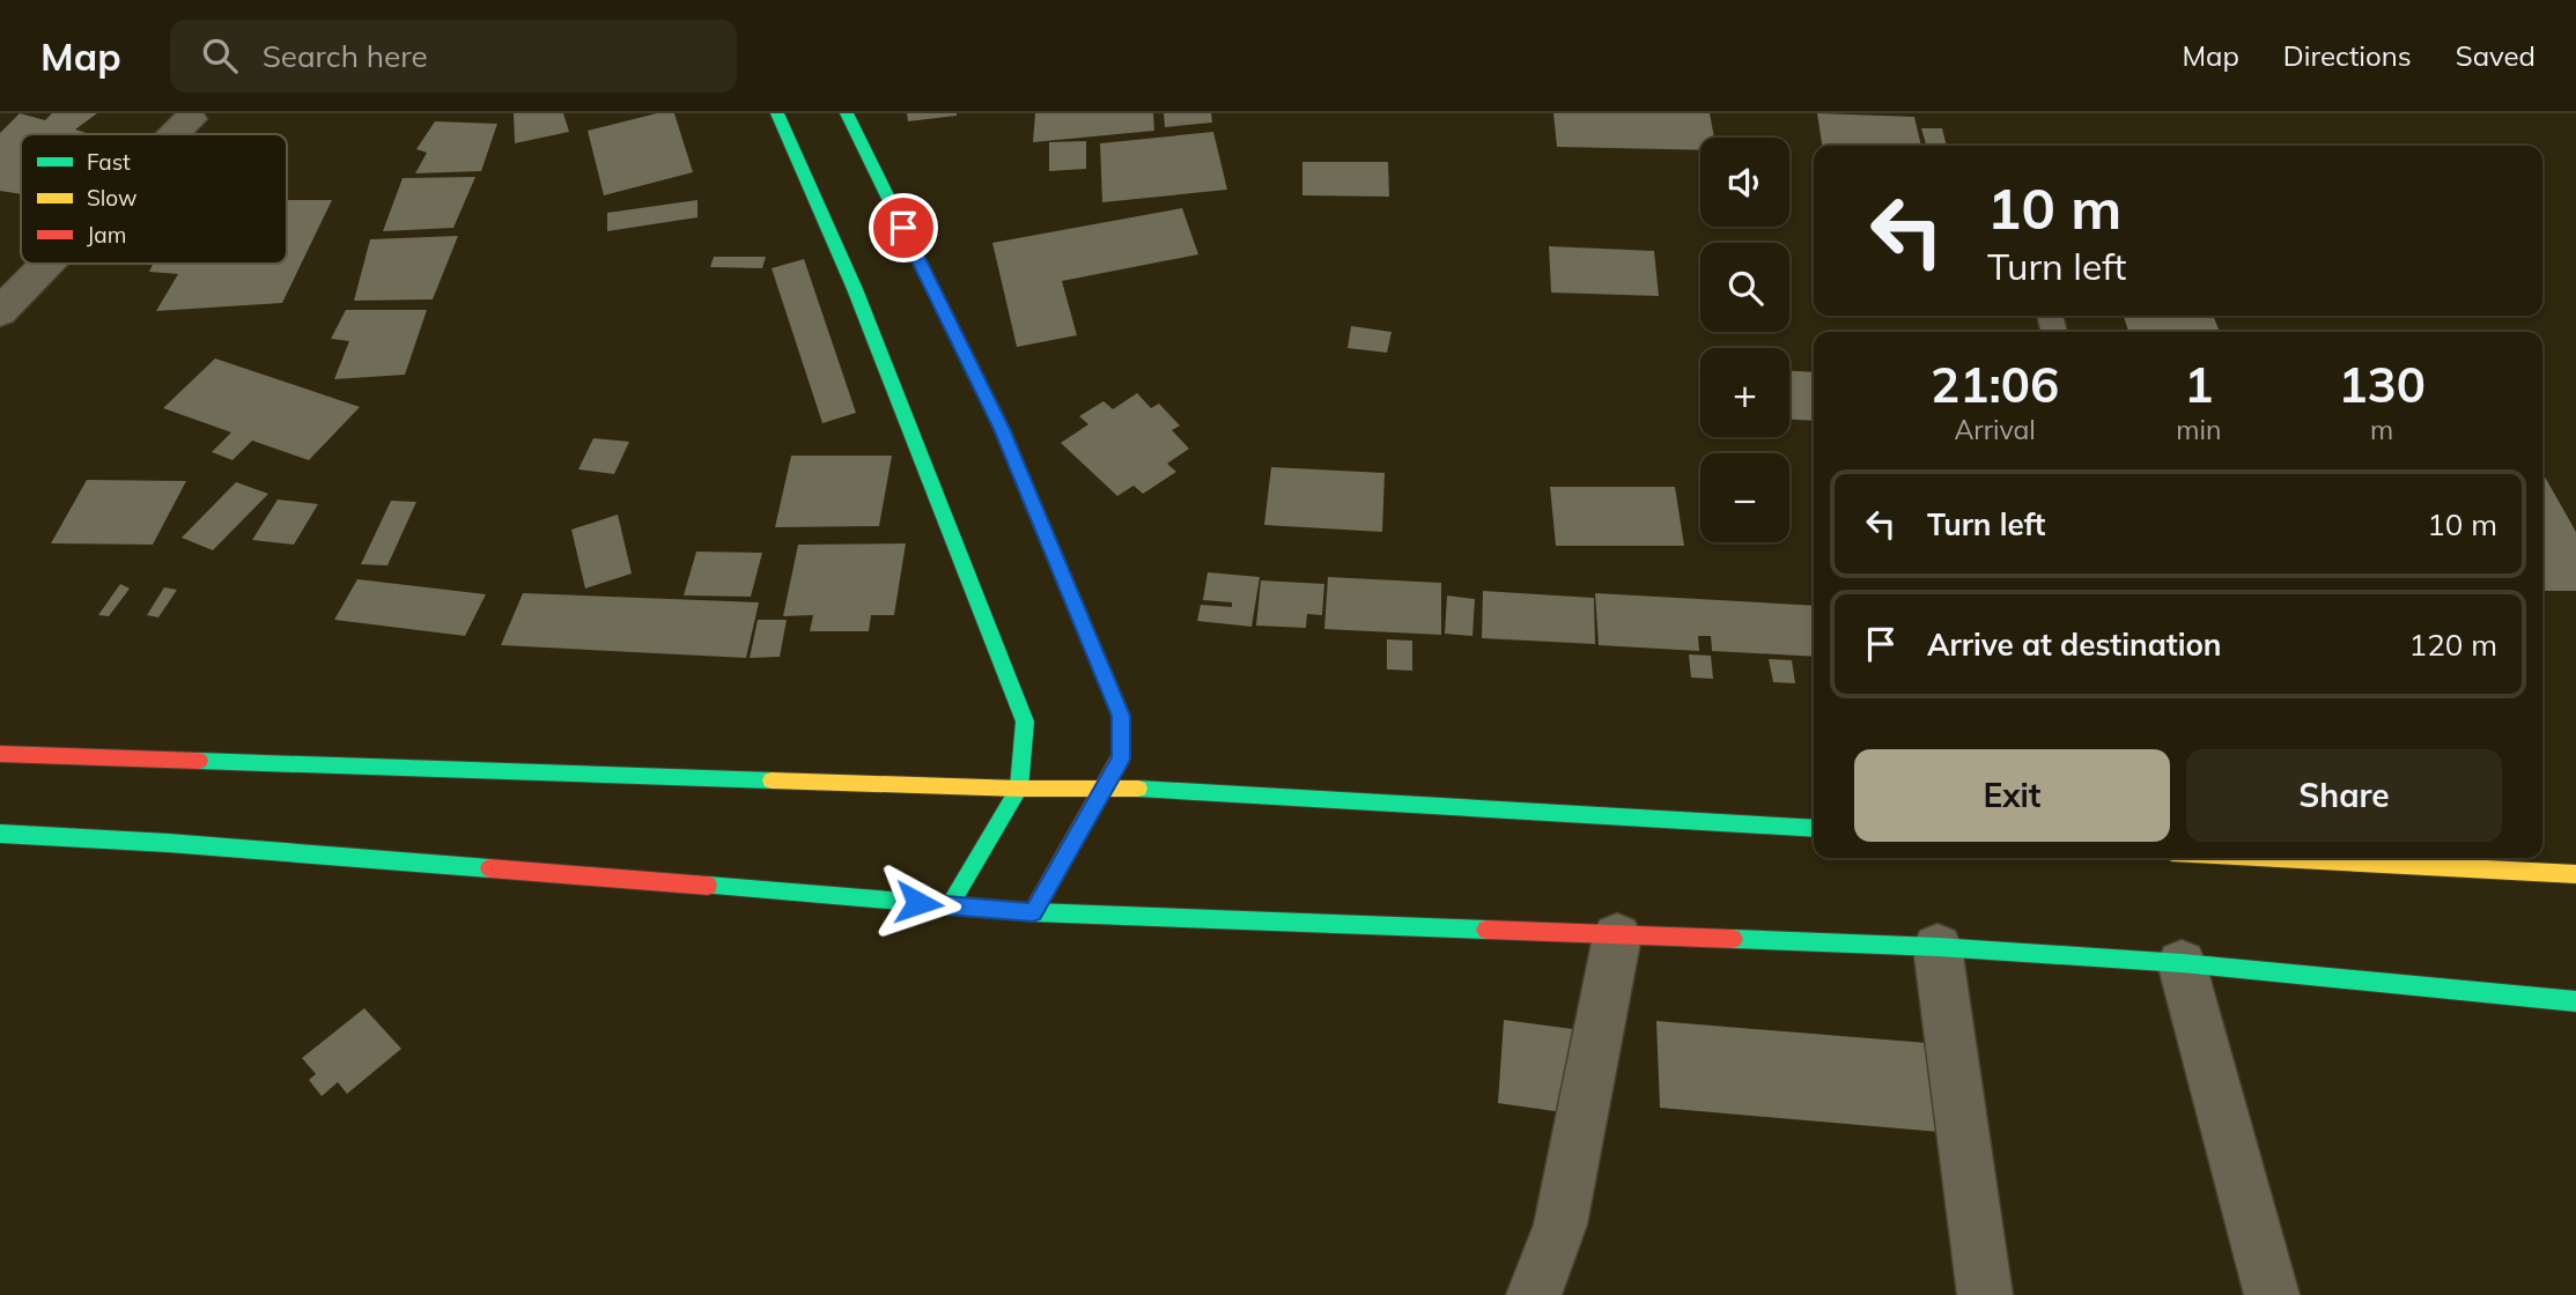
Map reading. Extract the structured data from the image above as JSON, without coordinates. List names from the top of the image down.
{
  "legend": ["Fast", "Slow", "Jam"],
  "page": {
    "header": "Map",
    "search": "Search here",
    "nav": ["Map", "Directions", "Saved"],
    "map_buttons": ["+", "−"],
    "turn": ["10 m", "Turn left"],
    "eta": [
      "21:06",
      "Arrival",
      "1",
      "min",
      "130",
      "m"
    ],
    "list": [
      {
        "name": "Turn left",
        "value": "10 m"
      },
      {
        "name": "Arrive at destination",
        "value": "120 m"
      }
    ],
    "buttons": ["Exit", "Share"]
  }
}
